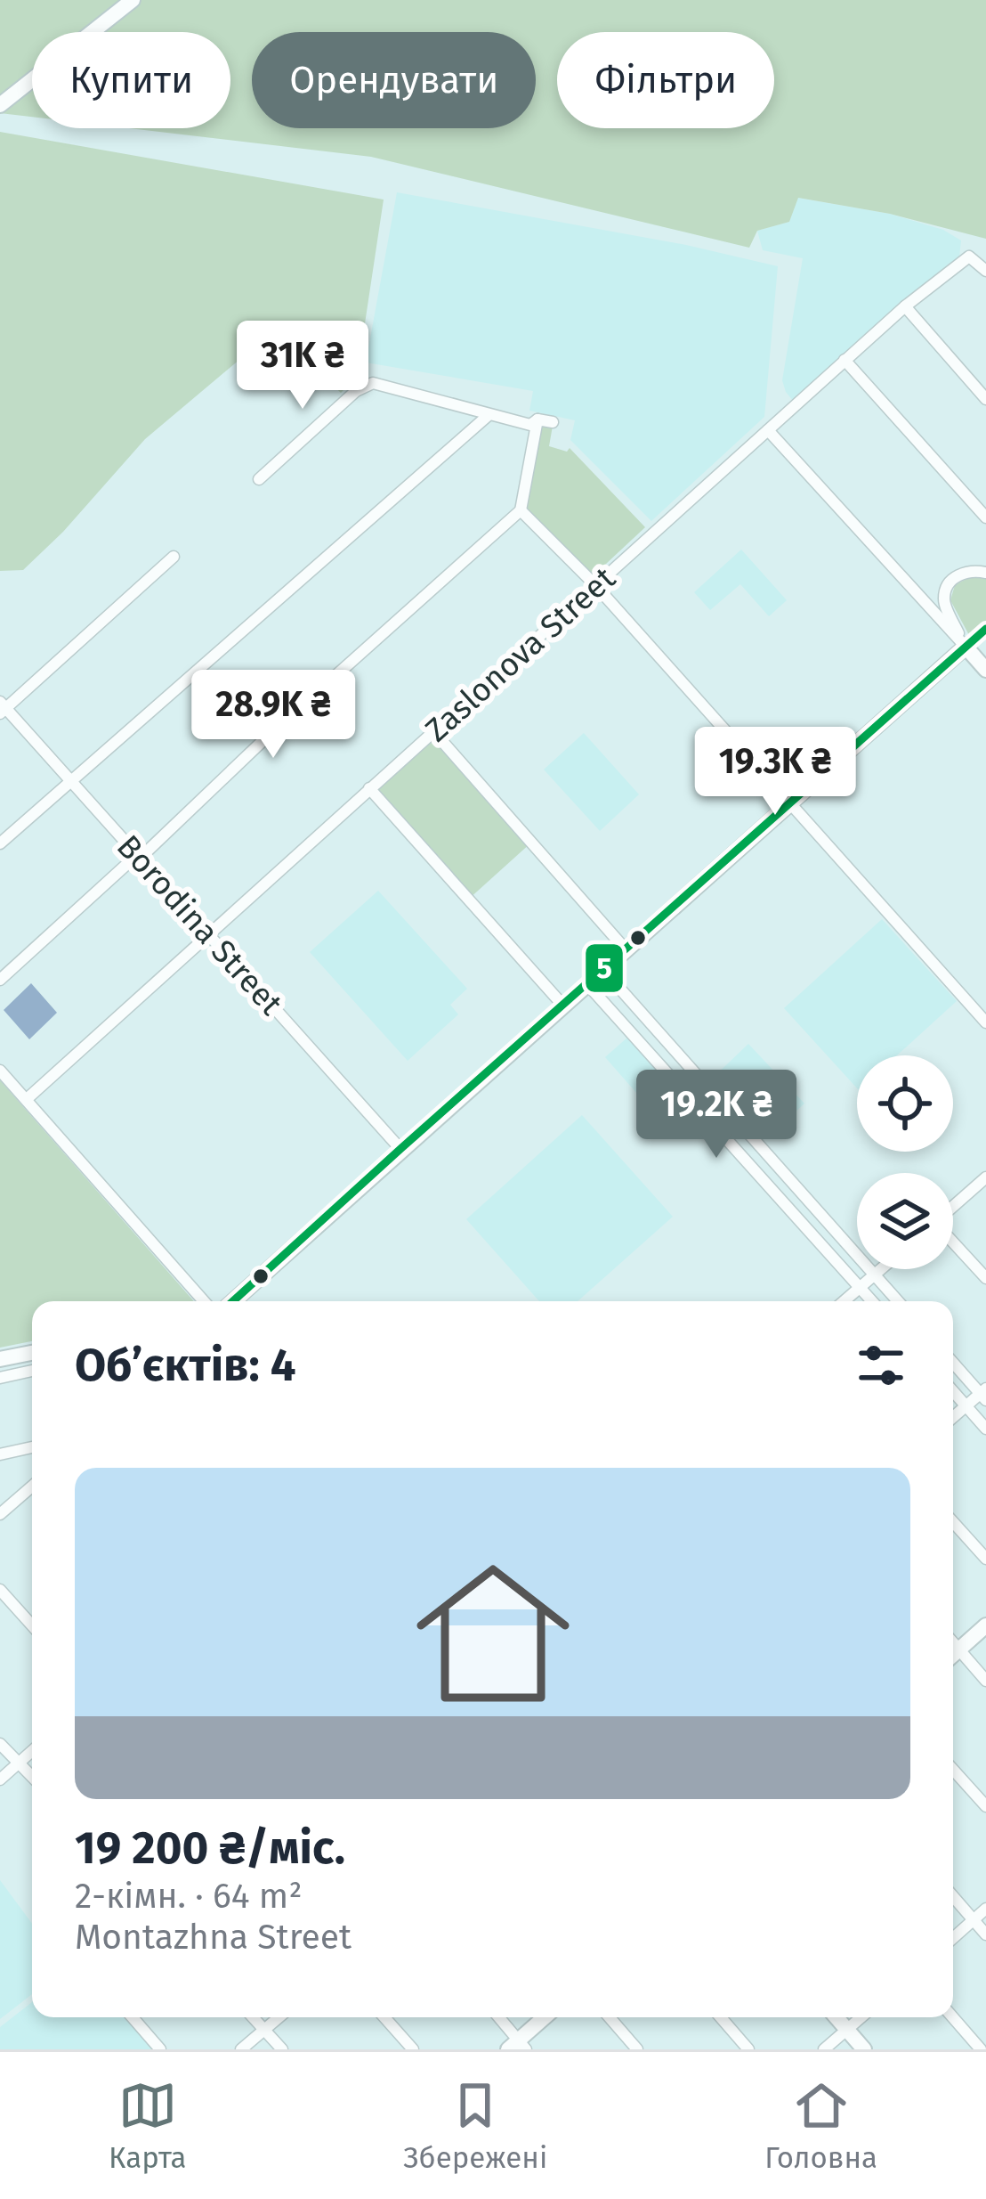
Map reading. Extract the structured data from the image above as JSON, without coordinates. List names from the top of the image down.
{
  "streets": {
    "street": ["Zaslonova Street", "Borodina Street"]
  },
  "crossings": [
    ["Zaslonova Street", "Borodina Street"]
  ],
  "lines": ["transit line 5"],
  "page": {
    "chip": ["Купити", "Орендувати", "Фільтри"],
    "price": [
      "31K ₴",
      "28.9K ₴",
      "19.3K ₴",
      "19.2K ₴"
    ],
    "heading": "Об’єктів: 4",
    "list": [
      {
        "name": "19 200 ₴/міс.",
        "note": "2-кімн. · 64 m² · Montazhna Street"
      }
    ],
    "tabs": ["Карта", "Збережені", "Головна"]
  }
}
